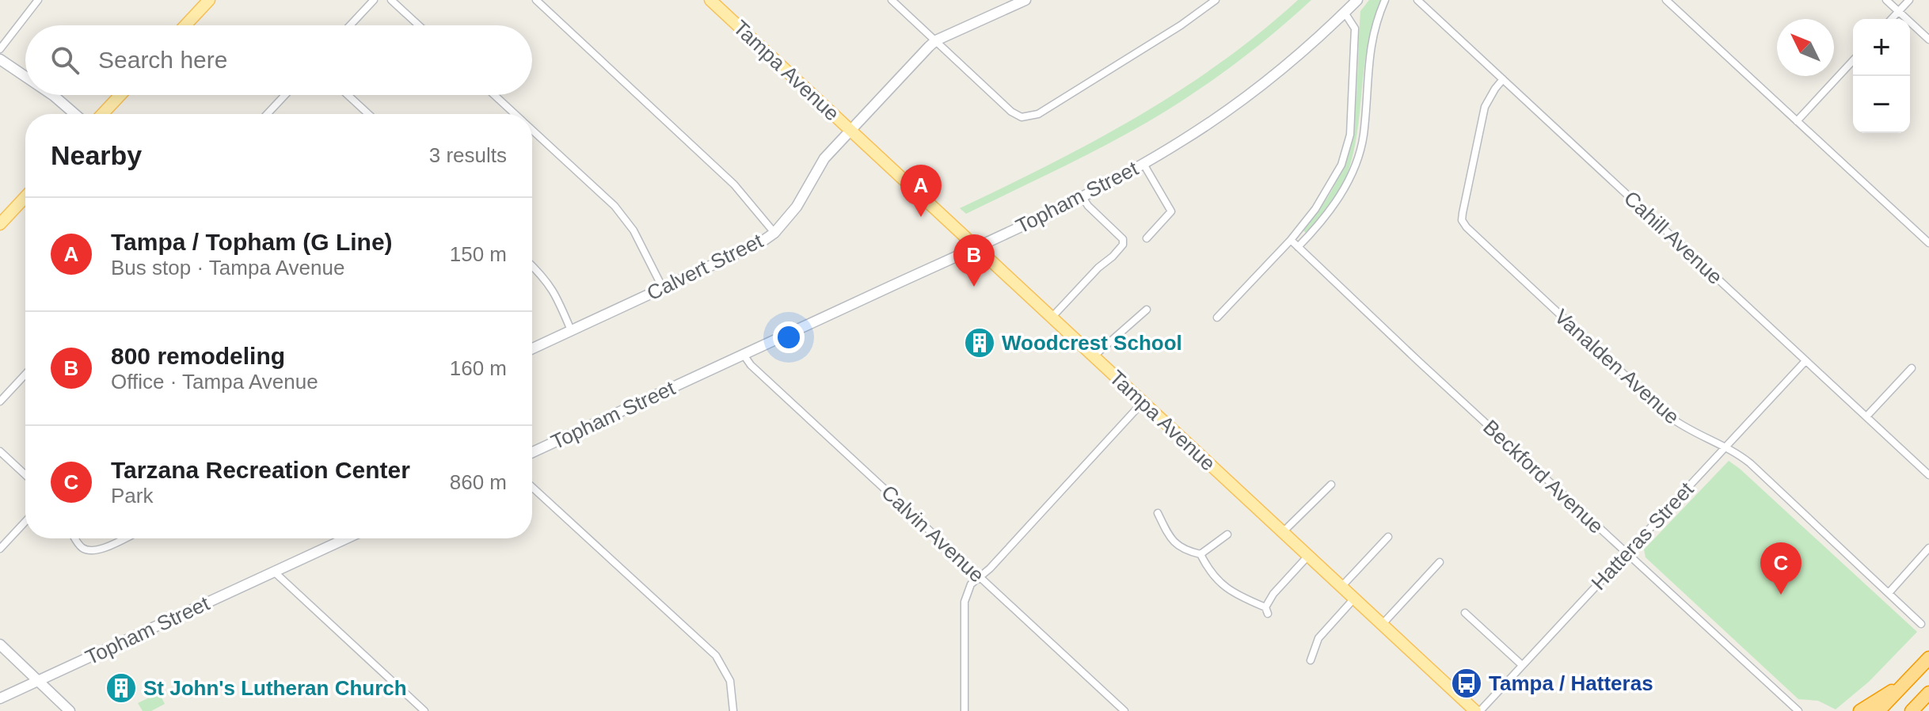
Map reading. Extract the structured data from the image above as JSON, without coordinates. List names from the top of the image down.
{
  "streets": {
    "main road": ["Tampa Avenue", "Topham Street", "Calvert Street"],
    "street": [
      "Cahill Avenue",
      "Vanalden Avenue",
      "Beckford Avenue",
      "Calvin Avenue",
      "Hatteras Street"
    ]
  },
  "crossings": [
    ["Tampa Avenue", "Topham Street"],
    ["Tampa Avenue", "Calvert Street"],
    ["Topham Street", "Calvin Avenue"],
    ["Cahill Avenue", "Vanalden Avenue"],
    ["Cahill Avenue", "Hatteras Street"],
    ["Vanalden Avenue", "Hatteras Street"],
    ["Beckford Avenue", "Hatteras Street"]
  ],
  "places": {
    "building": ["Woodcrest School", "St John's Lutheran Church"],
    "bus stop": ["Tampa / Hatteras"]
  },
  "north": "top left",
  "page": {
    "map_buttons": ["+", "−"],
    "search": "Search here",
    "heading": ["Nearby", "3 results"],
    "pins": ["A", "B", "C"],
    "list": [
      {
        "mark": "A",
        "name": "Tampa / Topham (G Line)",
        "note": "Bus stop · Tampa Avenue",
        "value": "150 m"
      },
      {
        "mark": "B",
        "name": "800 remodeling",
        "note": "Office · Tampa Avenue",
        "value": "160 m"
      },
      {
        "mark": "C",
        "name": "Tarzana Recreation Center",
        "note": "Park",
        "value": "860 m"
      }
    ]
  }
}
